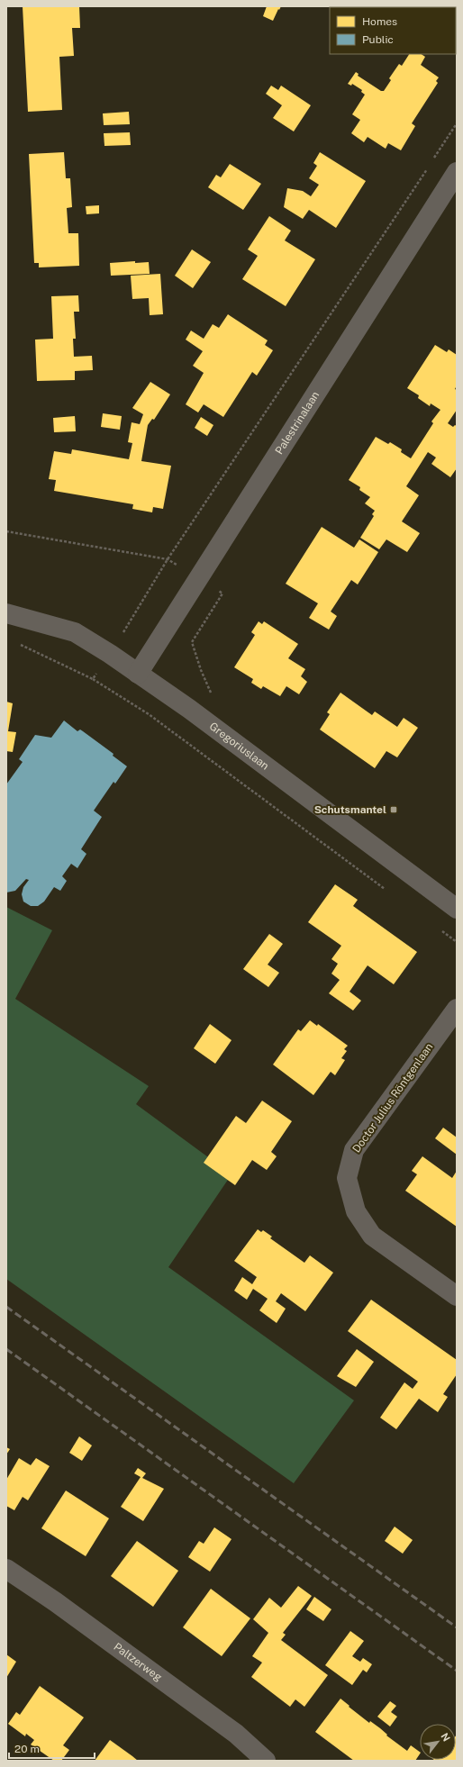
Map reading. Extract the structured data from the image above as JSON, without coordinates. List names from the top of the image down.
{
  "streets": {
    "street": [
      "Palestrinalaan",
      "Gregoriuslaan",
      "Doctor Julius Röntgenlaan",
      "Paltzerweg"
    ]
  },
  "crossings": [
    ["Palestrinalaan", "Gregoriuslaan"]
  ],
  "places": {
    "transit": ["Schutsmantel"]
  },
  "legend": ["Homes", "Public"],
  "scale_bar": "20 m",
  "north": "top right"
}
